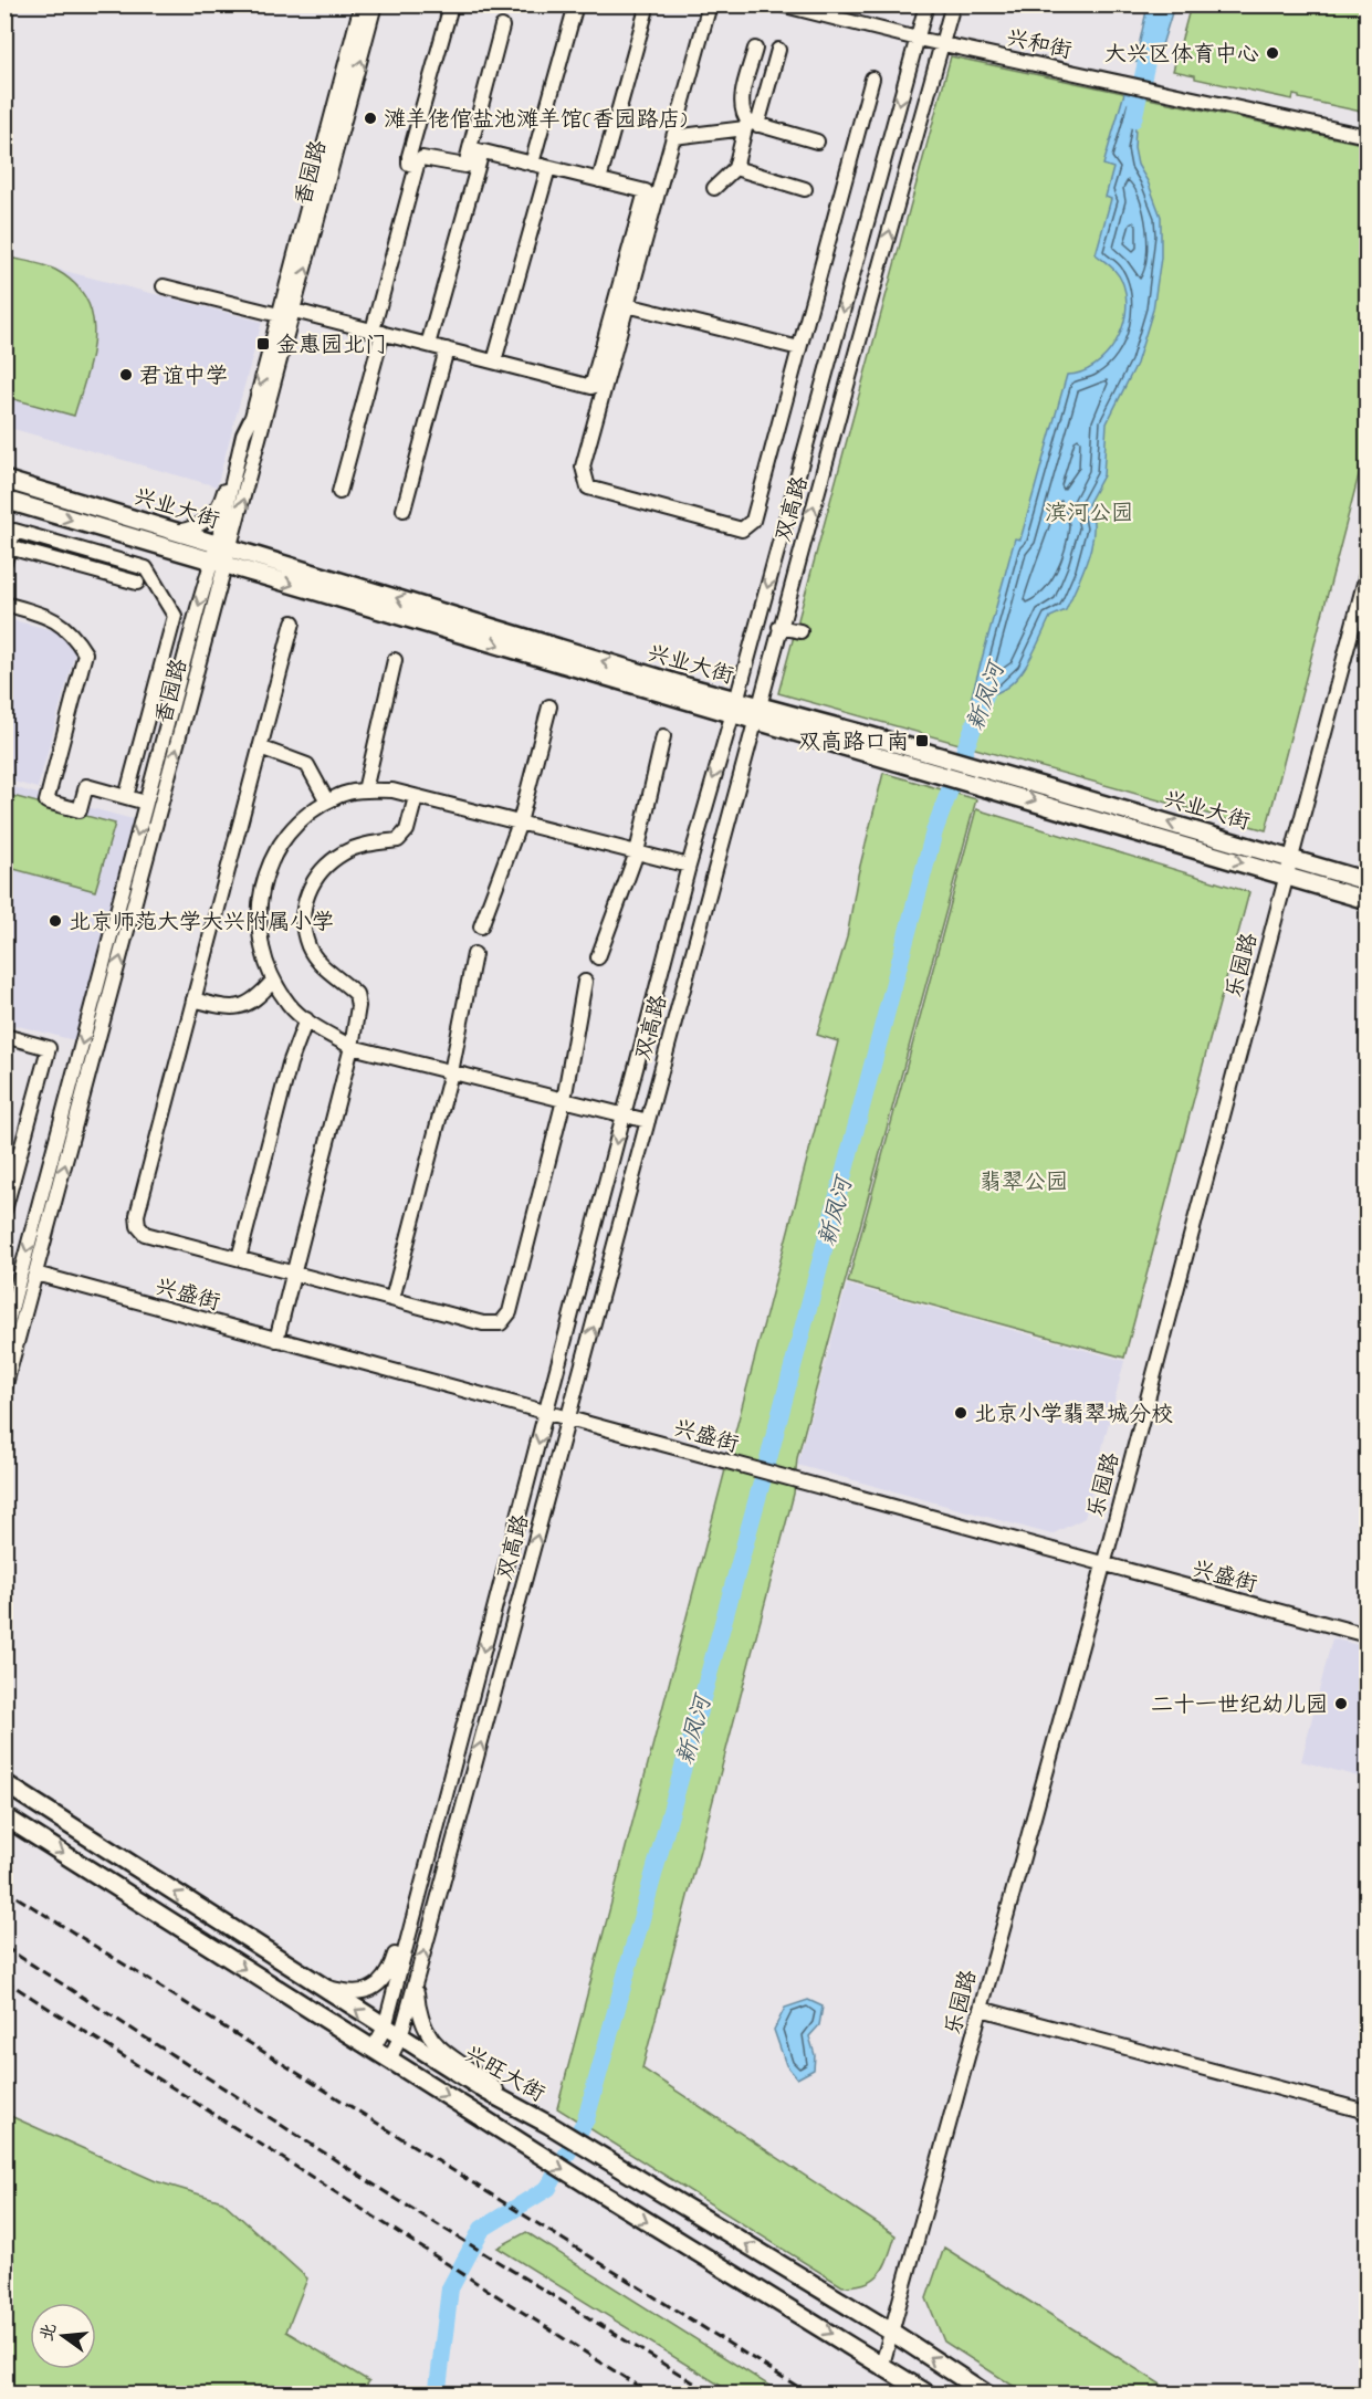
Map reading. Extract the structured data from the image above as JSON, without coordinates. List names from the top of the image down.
{
  "streets": {
    "main road": ["兴业大街", "兴旺大街"],
    "street": [
      "兴和街",
      "香园路",
      "双高路",
      "乐园路",
      "兴盛街"
    ]
  },
  "crossings": [
    ["兴和街", "双高路"],
    ["香园路", "兴业大街"],
    ["香园路", "兴盛街"],
    ["兴业大街", "双高路"],
    ["兴业大街", "乐园路"],
    ["双高路", "兴盛街"],
    ["双高路", "兴旺大街"],
    ["乐园路", "兴盛街"],
    ["乐园路", "兴旺大街"]
  ],
  "water": ["新凤河"],
  "parks": ["滨河公园", "翡翠公园"],
  "places": {
    "other": [
      "大兴区体育中心",
      "滩羊佬倌盐池滩羊馆(香园路店)",
      "君谊中学",
      "北京师范大学大兴附属小学",
      "北京小学翡翠城分校",
      "二十一世纪幼儿园"
    ],
    "transit": ["金惠园北门", "双高路口南"]
  },
  "north": "left"
}
